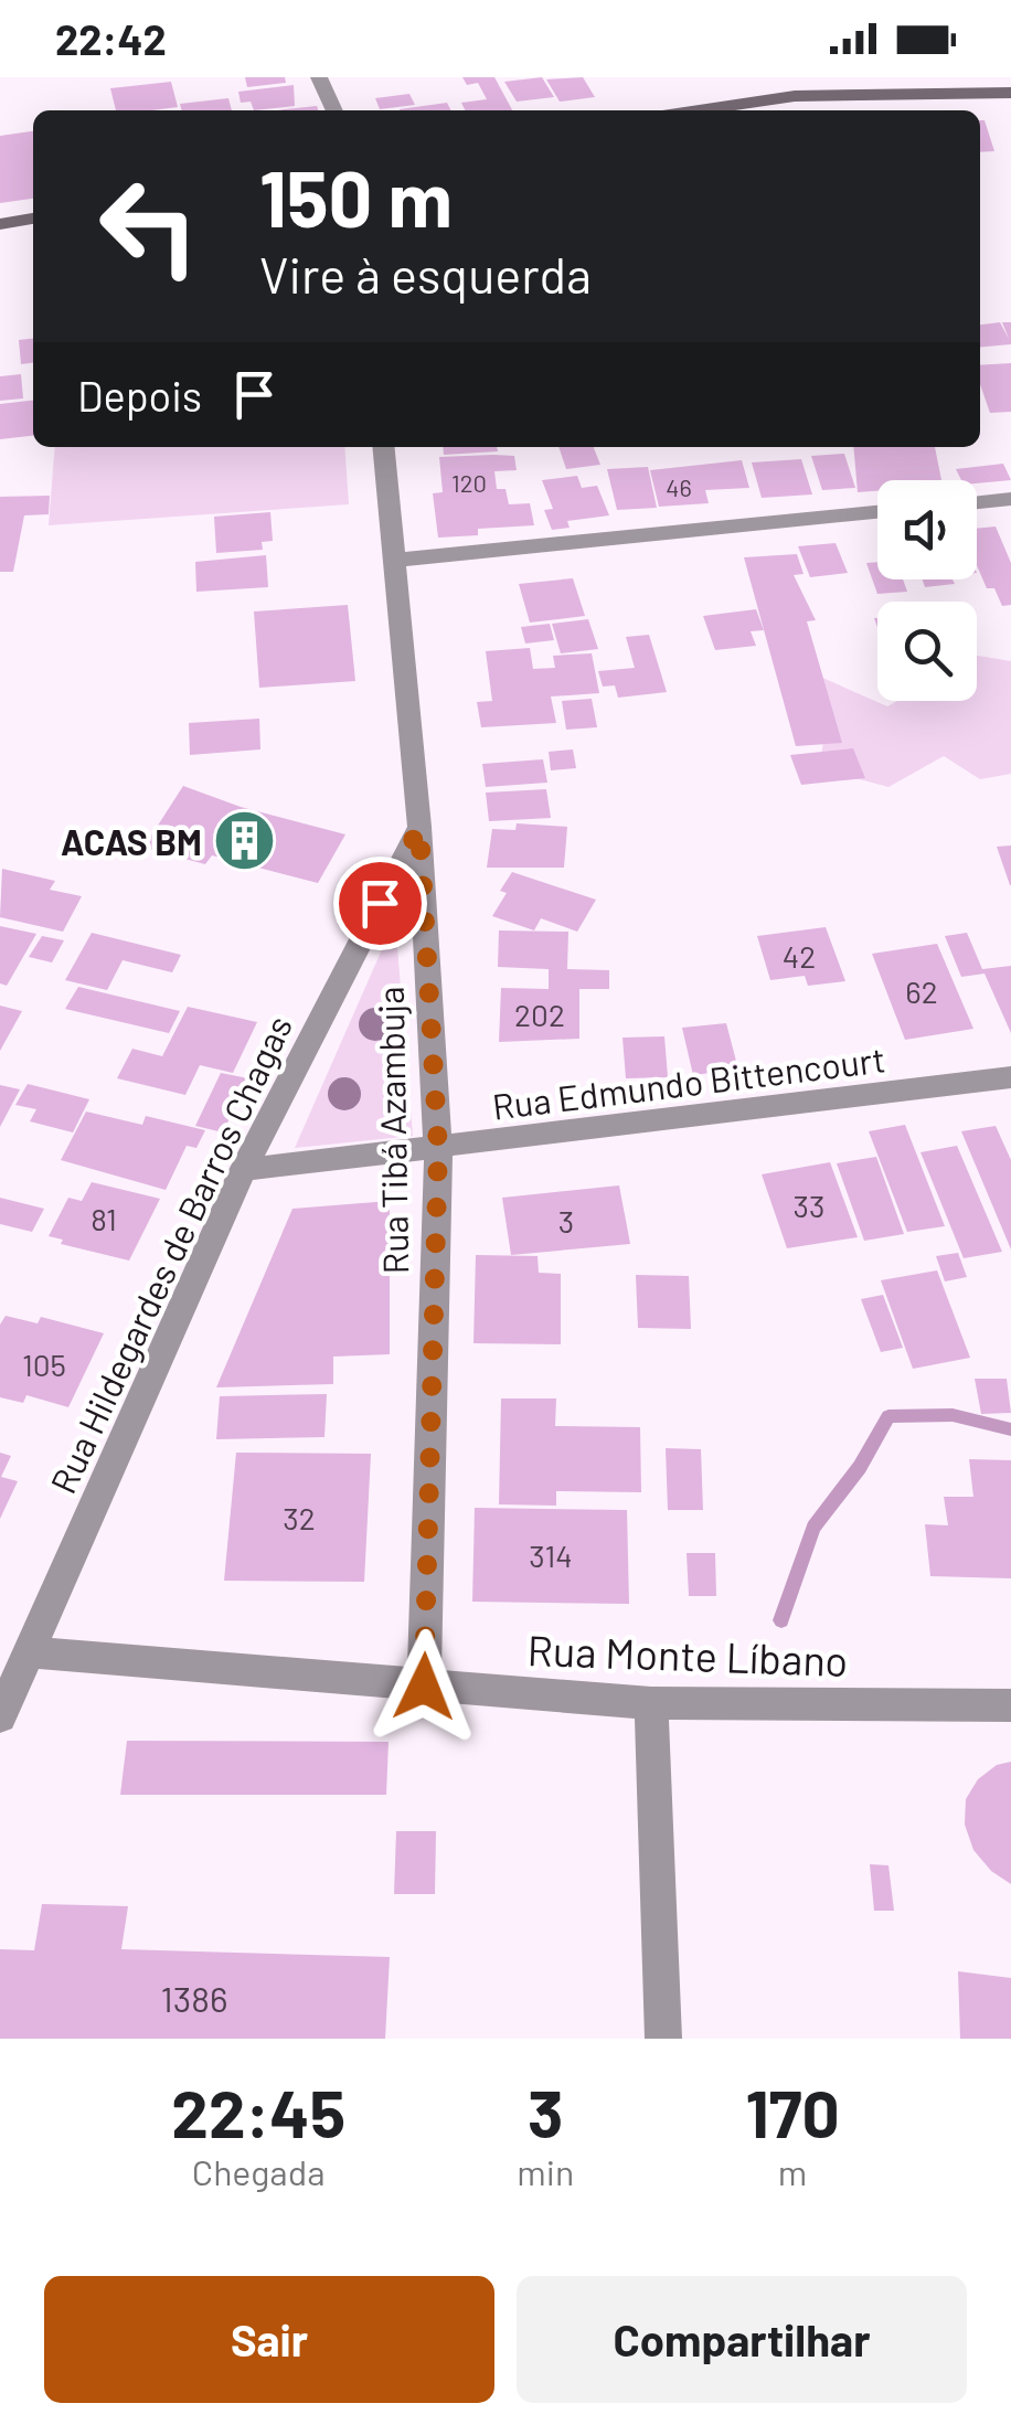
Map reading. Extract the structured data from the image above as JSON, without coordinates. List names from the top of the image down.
{
  "streets": {
    "street": [
      "Rua Edmundo Bittencourt",
      "Rua Tibá Azambuja",
      "Rua Hildegardes de Barros Chagas",
      "Rua Monte Líbano"
    ]
  },
  "crossings": [
    ["Rua Edmundo Bittencourt", "Rua Tibá Azambuja"],
    ["Rua Edmundo Bittencourt", "Rua Hildegardes de Barros Chagas"],
    ["Rua Tibá Azambuja", "Rua Hildegardes de Barros Chagas"],
    ["Rua Tibá Azambuja", "Rua Monte Líbano"],
    ["Rua Hildegardes de Barros Chagas", "Rua Monte Líbano"]
  ],
  "places": {
    "building": ["ACAS BM"]
  },
  "house_numbers": [
    "120",
    "46",
    "42",
    "62",
    "202",
    "33",
    "81",
    "3",
    "105",
    "32",
    "314",
    "1386"
  ],
  "page": {
    "status": "22:42",
    "turn": ["150 m", "Vire à esquerda"],
    "then": "Depois",
    "eta": [
      "22:45",
      "Chegada",
      "3",
      "min",
      "170",
      "m"
    ],
    "buttons": ["Sair", "Compartilhar"]
  }
}
